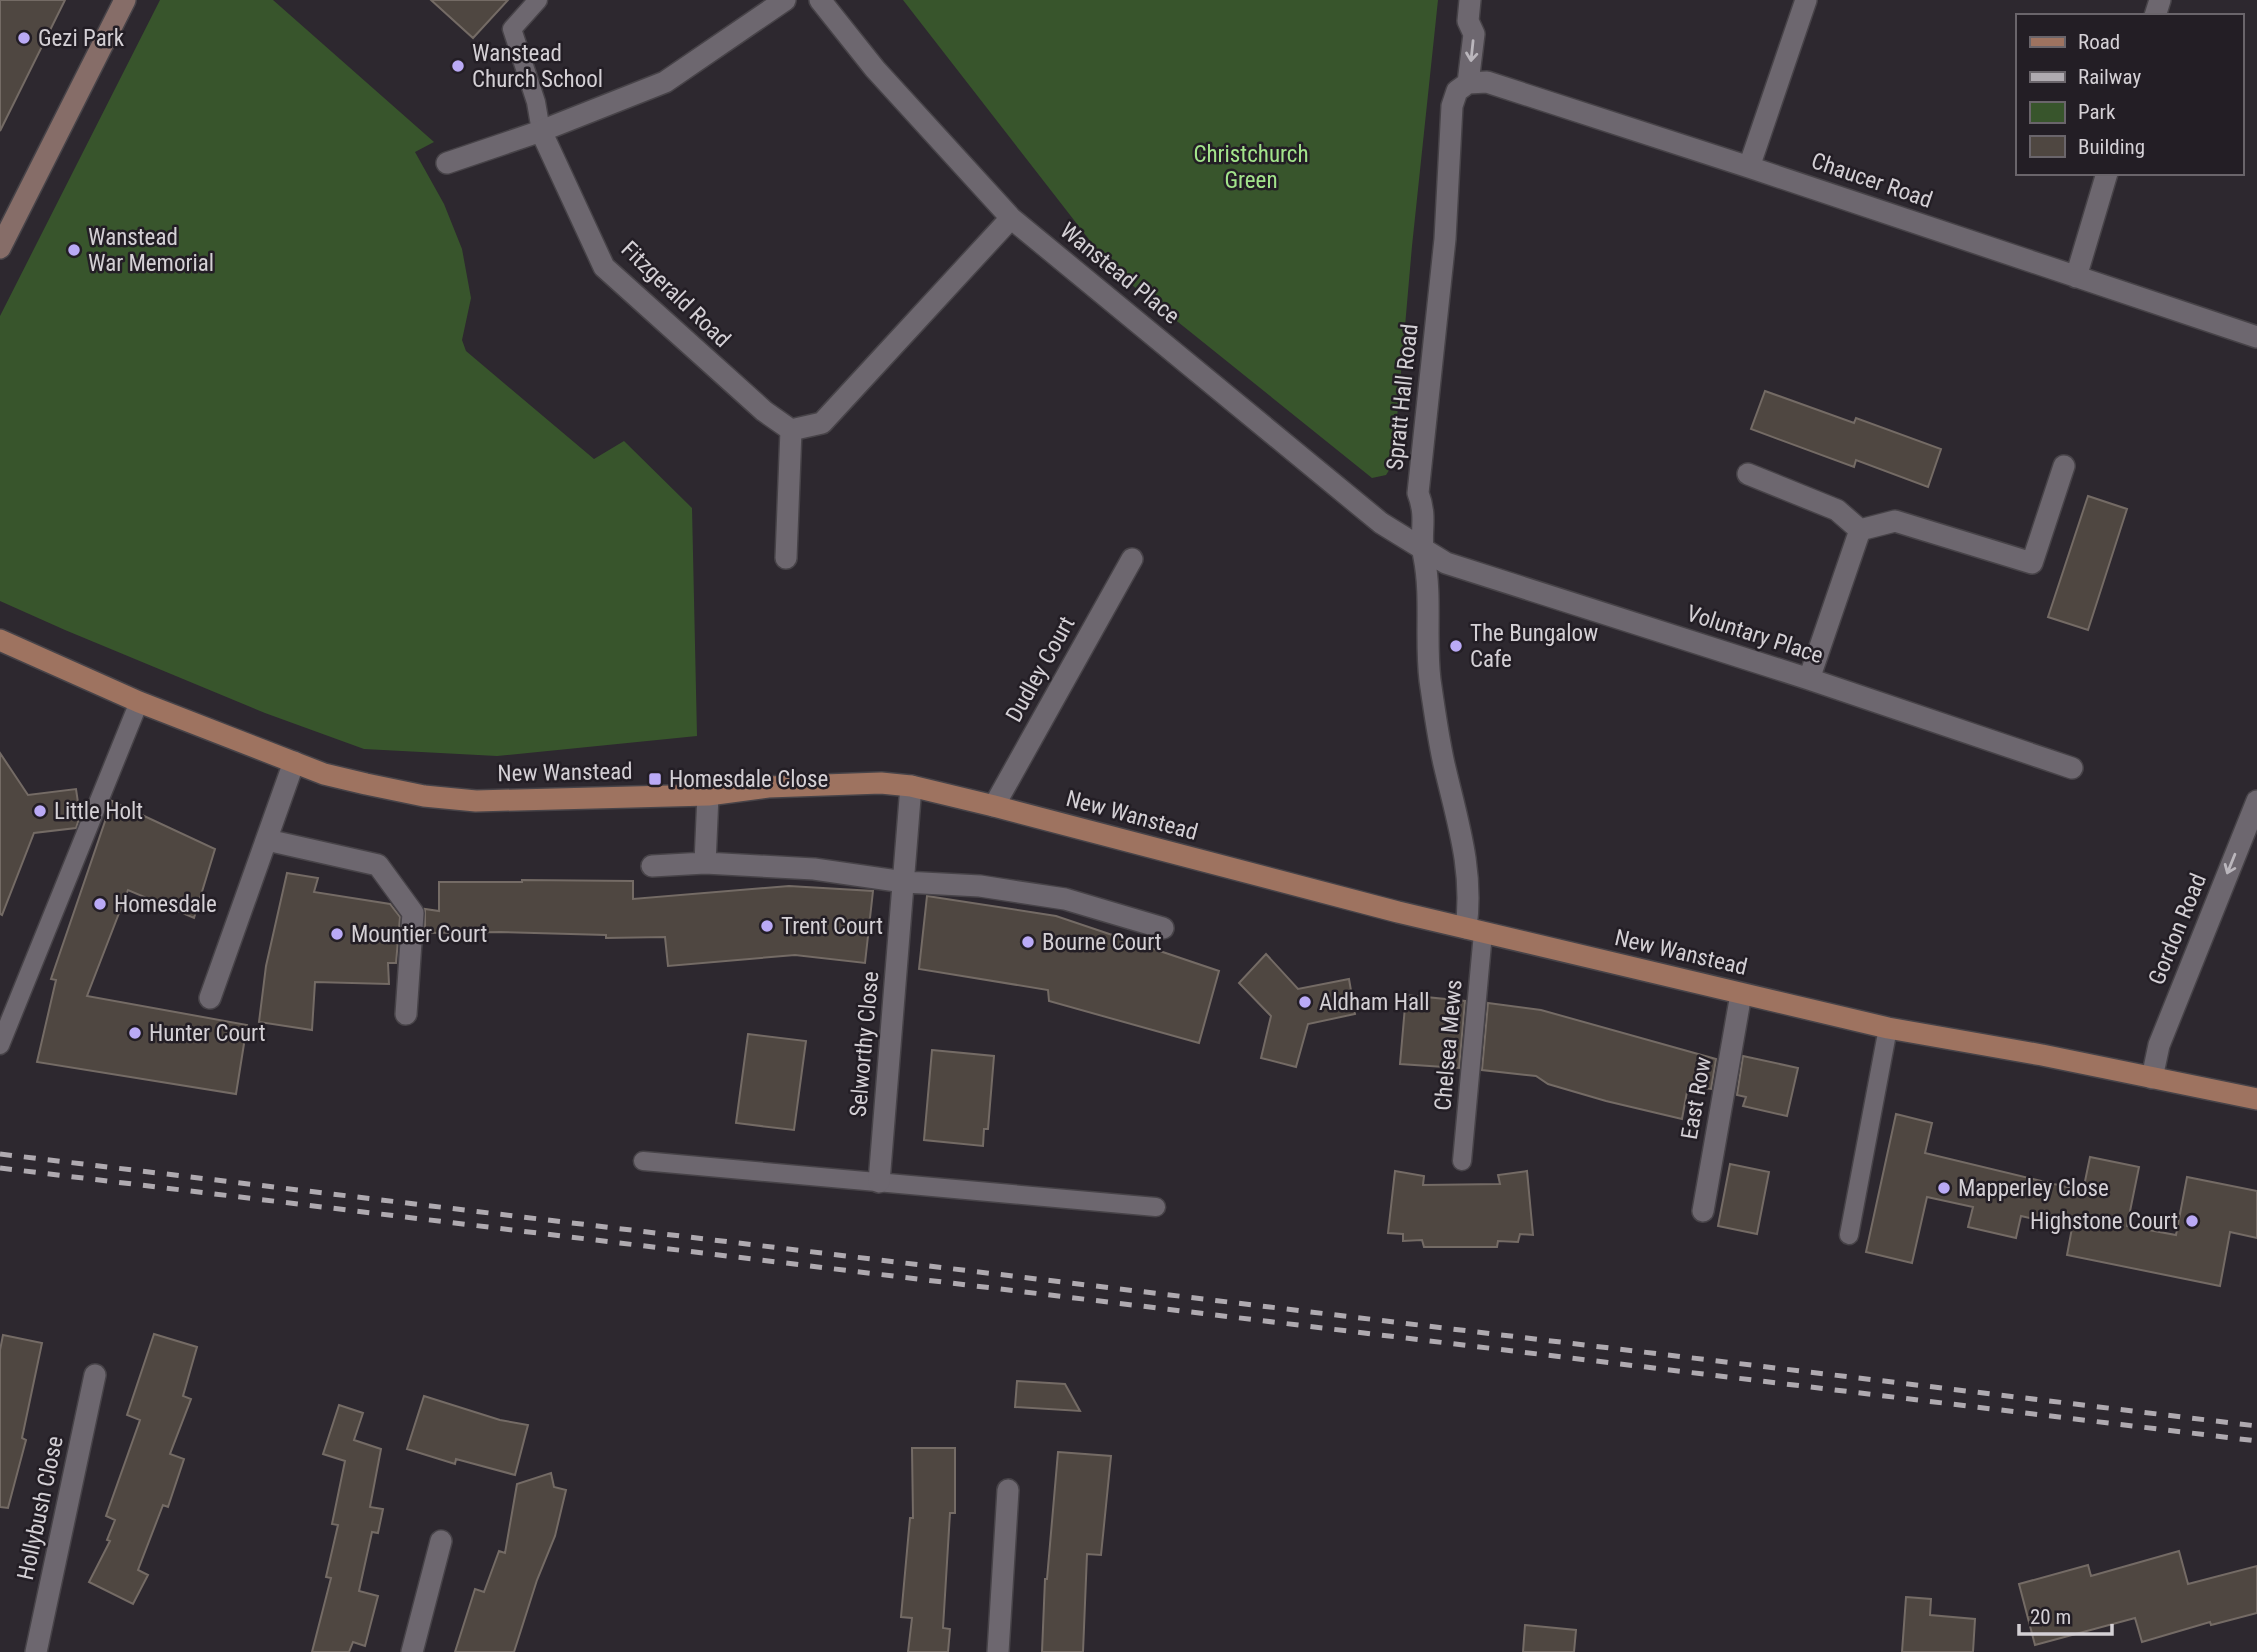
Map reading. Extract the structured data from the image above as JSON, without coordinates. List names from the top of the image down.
{
  "streets": {
    "main road": ["New Wanstead"],
    "street": [
      "Chaucer Road",
      "Wanstead Place",
      "Fitzgerald Road",
      "Spratt Hall Road",
      "Voluntary Place",
      "Dudley Court",
      "Gordon Road",
      "Selworthy Close",
      "East Row",
      "Hollybush Close"
    ],
    "lane": ["Chelsea Mews"]
  },
  "crossings": [
    ["Chaucer Road", "Spratt Hall Road"],
    ["Wanstead Place", "Spratt Hall Road"],
    ["Wanstead Place", "Voluntary Place"],
    ["Spratt Hall Road", "Voluntary Place"],
    ["Spratt Hall Road", "New Wanstead"],
    ["Spratt Hall Road", "Chelsea Mews"],
    ["Dudley Court", "New Wanstead"],
    ["New Wanstead", "Gordon Road"],
    ["New Wanstead", "Selworthy Close"],
    ["New Wanstead", "Chelsea Mews"],
    ["New Wanstead", "East Row"]
  ],
  "one_way": ["Gordon Road"],
  "parks": ["Christchurch Green"],
  "places": {
    "other": [
      "Gezi Park",
      "Wanstead Church School",
      "Wanstead War Memorial",
      "The Bungalow Cafe",
      "Little Holt",
      "Homesdale",
      "Trent Court",
      "Mountier Court",
      "Bourne Court",
      "Aldham Hall",
      "Hunter Court",
      "Mapperley Close",
      "Highstone Court"
    ],
    "transit": ["Homesdale Close"]
  },
  "legend": [
    "Road",
    "Railway",
    "Park",
    "Building"
  ],
  "scale_bar": "20 m"
}
